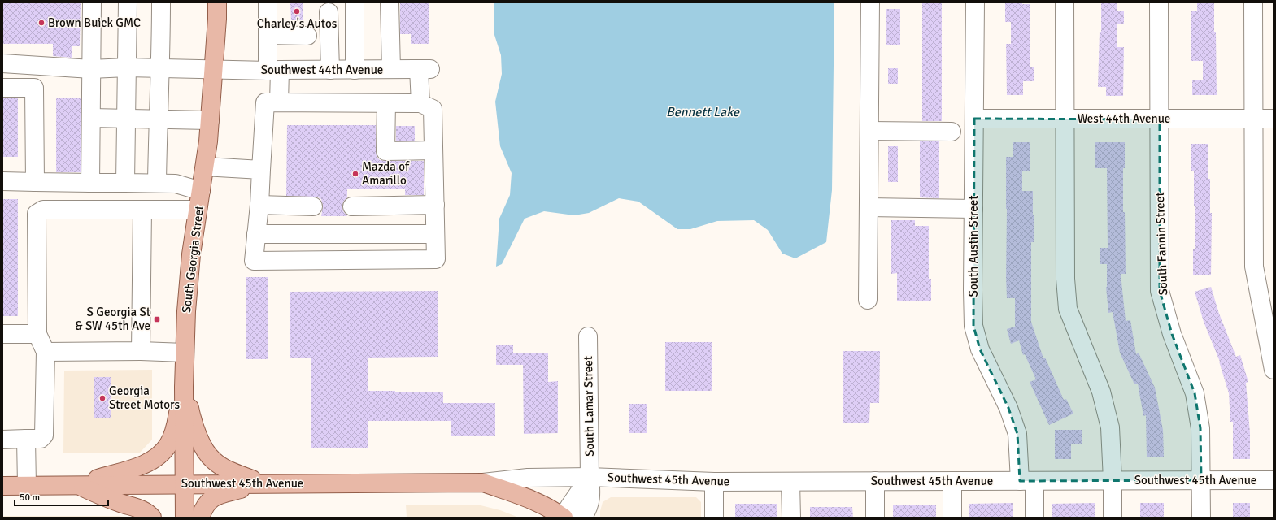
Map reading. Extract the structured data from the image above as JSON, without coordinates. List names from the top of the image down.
{
  "streets": {
    "main road": ["South Georgia Street", "Southwest 45th Avenue"],
    "street": [
      "Southwest 44th Avenue",
      "West 44th Avenue",
      "South Fannin Street",
      "South Austin Street",
      "South Lamar Street"
    ]
  },
  "crossings": [
    ["Southwest 44th Avenue", "South Georgia Street"],
    ["West 44th Avenue", "South Fannin Street"],
    ["West 44th Avenue", "South Austin Street"],
    ["South Fannin Street", "Southwest 45th Avenue"],
    ["South Austin Street", "Southwest 45th Avenue"],
    ["South Georgia Street", "Southwest 45th Avenue"],
    ["South Lamar Street", "Southwest 45th Avenue"]
  ],
  "water": ["Bennett Lake"],
  "places": {
    "other": [
      "Charley's Autos",
      "Brown Buick GMC",
      "Mazda of Amarillo",
      "Georgia Street Motors"
    ],
    "transit": ["S Georgia St & SW 45th Ave"]
  },
  "scale_bar": "50 m"
}
